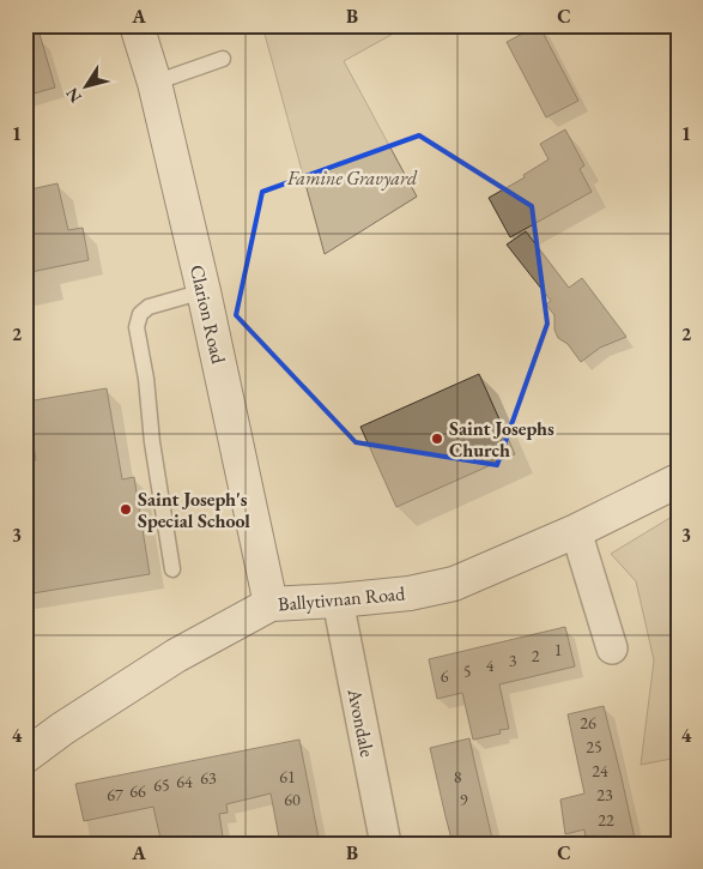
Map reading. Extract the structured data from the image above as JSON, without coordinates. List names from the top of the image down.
{
  "streets": {
    "street": ["Clarion Road", "Ballytivnan Road", "Avondale"]
  },
  "crossings": [
    ["Clarion Road", "Ballytivnan Road"],
    ["Ballytivnan Road", "Avondale"]
  ],
  "parks": ["Famine Gravyard"],
  "places": ["Saint Josephs Church", "Saint Joseph's Special School"],
  "house_numbers": [
    "1",
    "2",
    "3",
    "4",
    "5",
    "6",
    "26",
    "25",
    "24",
    "61",
    "8",
    "63",
    "64",
    "65",
    "66",
    "67",
    "23",
    "60",
    "9",
    "22"
  ],
  "north": "bottom left",
  "grid": {
    "columns": ["A", "B", "C"],
    "rows": [
      "1",
      "2",
      "3",
      "4"
    ]
  }
}
